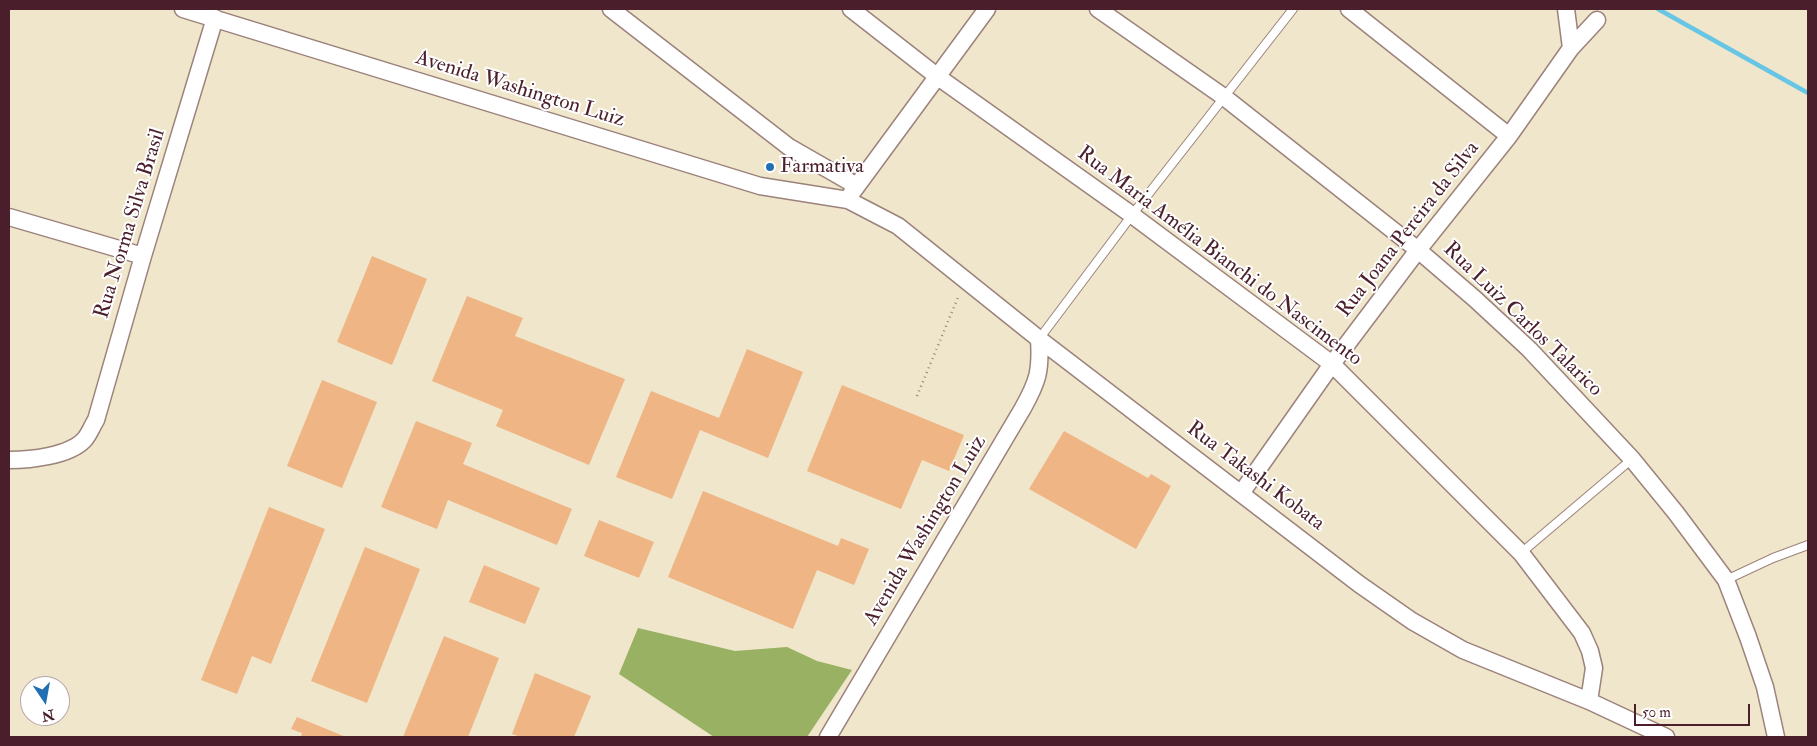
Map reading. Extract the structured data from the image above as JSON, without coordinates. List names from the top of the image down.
{
  "streets": {
    "street": [
      "Avenida Washington Luiz",
      "Rua Norma Silva Brasil",
      "Rua Joana Pereira da Silva",
      "Rua Maria Amélia Bianchi do Nascimento",
      "Rua Luiz Carlos Talarico",
      "Rua Takashi Kobata"
    ]
  },
  "crossings": [
    ["Avenida Washington Luiz", "Rua Norma Silva Brasil"],
    ["Avenida Washington Luiz", "Rua Takashi Kobata"],
    ["Rua Joana Pereira da Silva", "Rua Maria Amélia Bianchi do Nascimento"],
    ["Rua Joana Pereira da Silva", "Rua Luiz Carlos Talarico"],
    ["Rua Joana Pereira da Silva", "Rua Takashi Kobata"],
    ["Rua Maria Amélia Bianchi do Nascimento", "Rua Takashi Kobata"]
  ],
  "places": ["Farmativa"],
  "scale_bar": "50 m",
  "north": "bottom"
}
